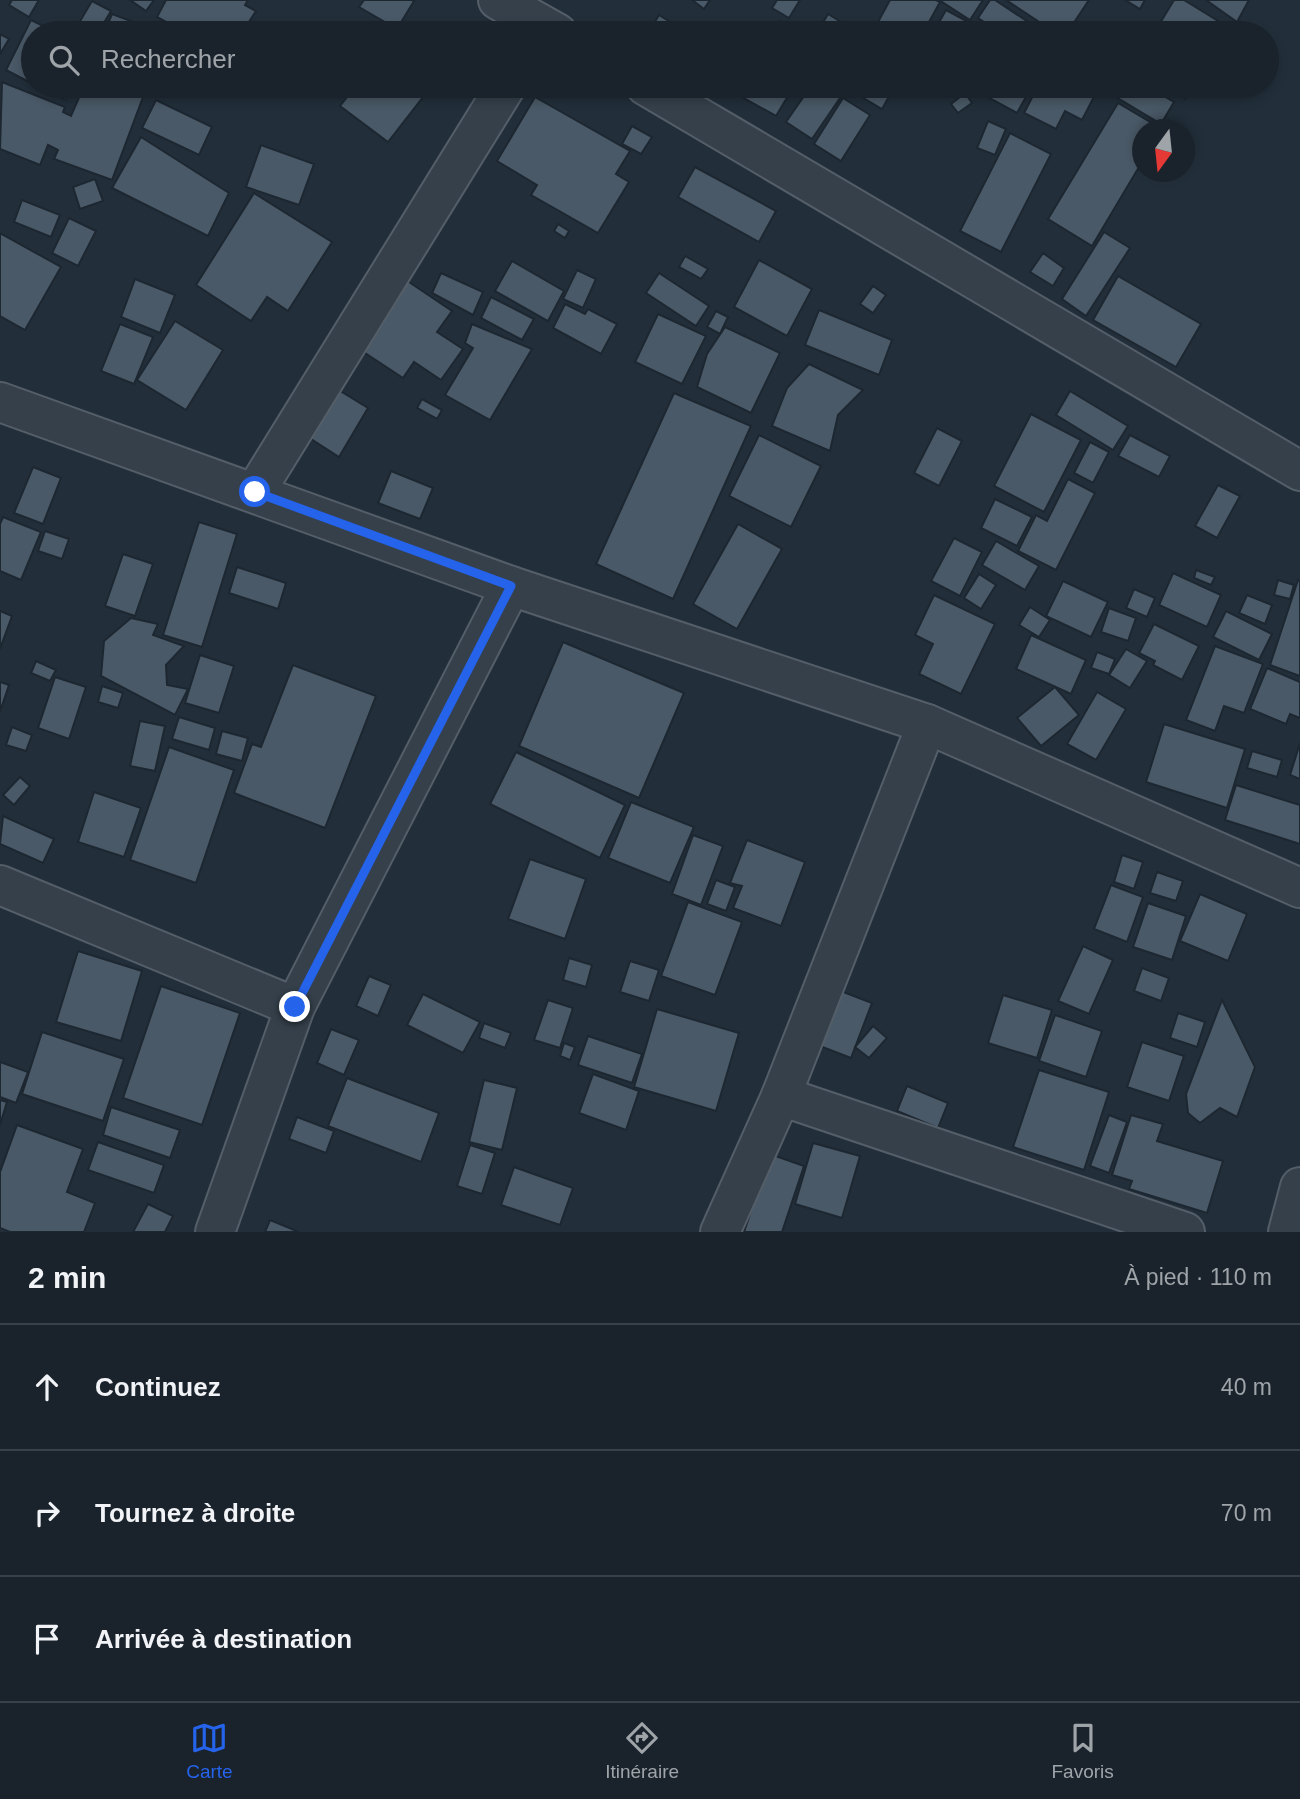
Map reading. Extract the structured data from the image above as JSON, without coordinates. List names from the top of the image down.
{
  "north": "bottom",
  "page": {
    "search": "Rechercher",
    "heading": ["2 min", "À pied · 110 m"],
    "list": [
      ["Continuez", "40 m"],
      ["Tournez à droite", "70 m"],
      "Arrivée à destination"
    ],
    "nav": ["Carte", "Itinéraire", "Favoris"]
  }
}
